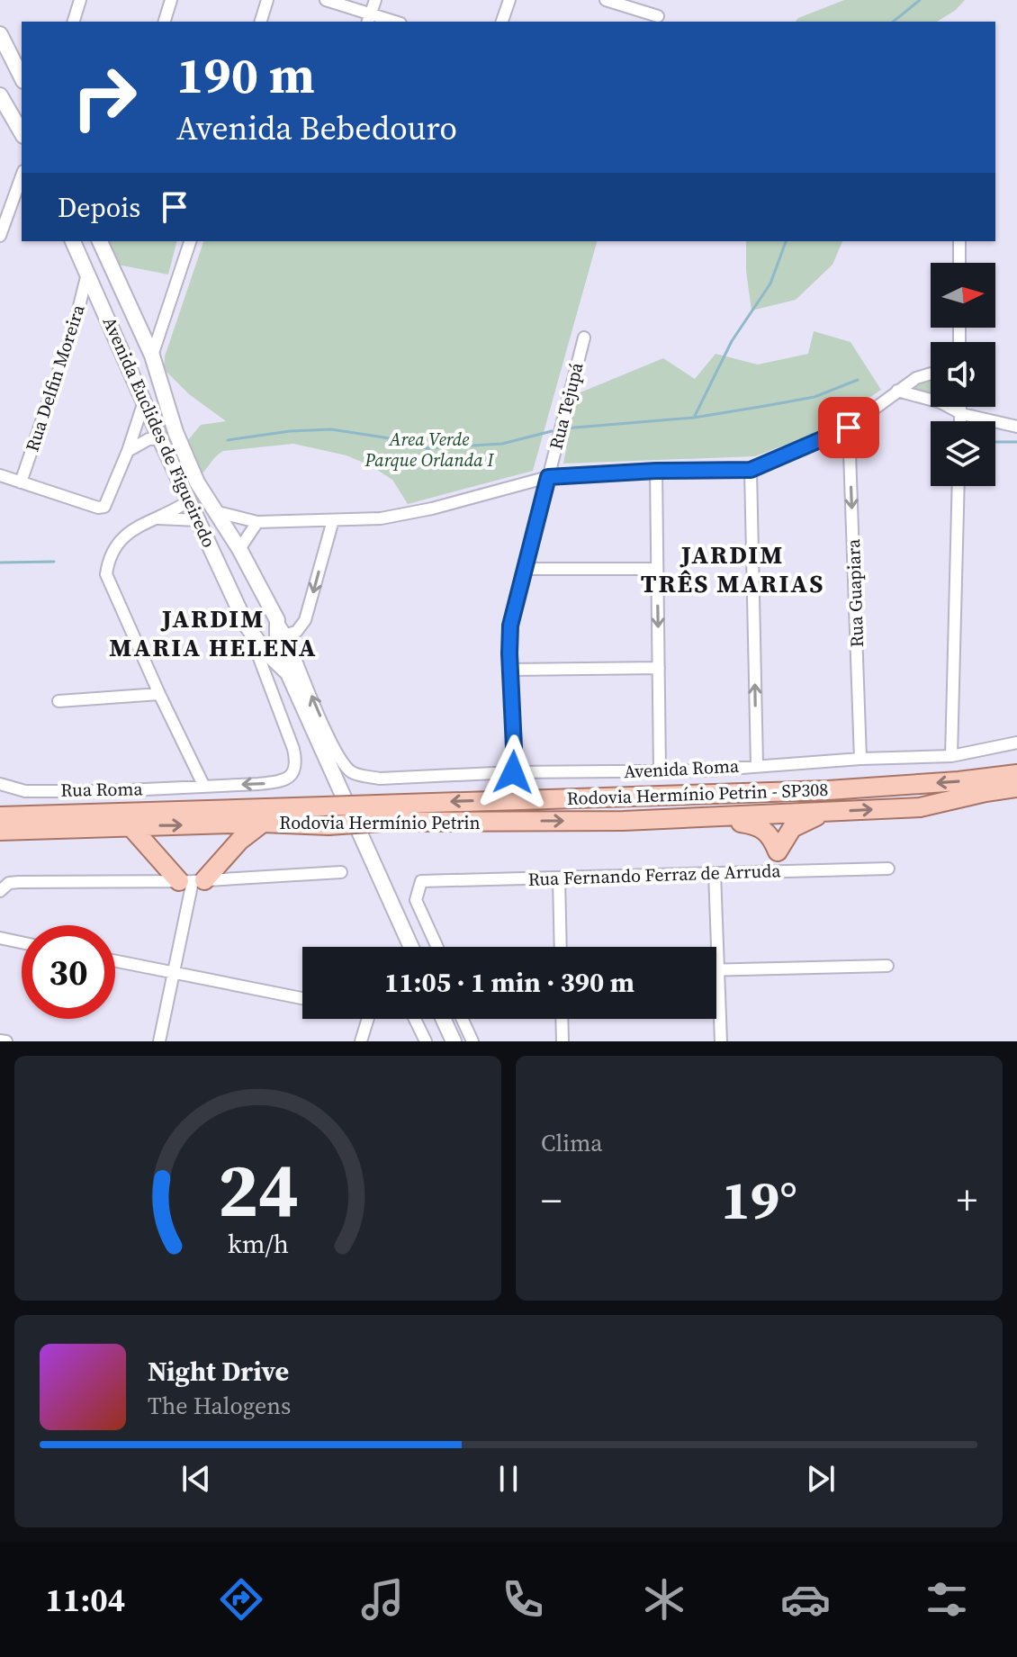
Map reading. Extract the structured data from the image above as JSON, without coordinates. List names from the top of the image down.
{
  "streets": {
    "main road": ["Rodovia Hermínio Petrin - SP308", "Rodovia Hermínio Petrin"],
    "street": [
      "Rua Delfin Moreira",
      "Rua Tejupá",
      "Avenida Euclides de Figueiredo",
      "Rua Guapiara",
      "Avenida Roma",
      "Rua Roma",
      "Rua Fernando Ferraz de Arruda"
    ]
  },
  "crossings": [
    ["Rua Delfin Moreira", "Avenida Euclides de Figueiredo"],
    ["Rua Tejupá", "Avenida Roma"],
    ["Avenida Euclides de Figueiredo", "Avenida Roma"],
    ["Avenida Euclides de Figueiredo", "Rua Roma"],
    ["Rua Guapiara", "Avenida Roma"],
    ["Rodovia Hermínio Petrin - SP308", "Rodovia Hermínio Petrin"]
  ],
  "one_way": ["Rodovia Hermínio Petrin - SP308", "Rodovia Hermínio Petrin"],
  "districts": ["JARDIM TRÊS MARIAS", "JARDIM MARIA HELENA"],
  "parks": ["Area Verde Parque Orlanda I"],
  "north": "right",
  "page": {
    "turn": ["190 m", "Avenida Bebedouro"],
    "then": "Depois",
    "limit": "30",
    "trip": "11:05 · 1 min · 390 m",
    "tile": "Clima",
    "heat": ["−", "19°", "+"],
    "song": ["Night Drive", "The Halogens"],
    "tabs": "11:04",
    "gauge": ["24", "km/h"]
  }
}
